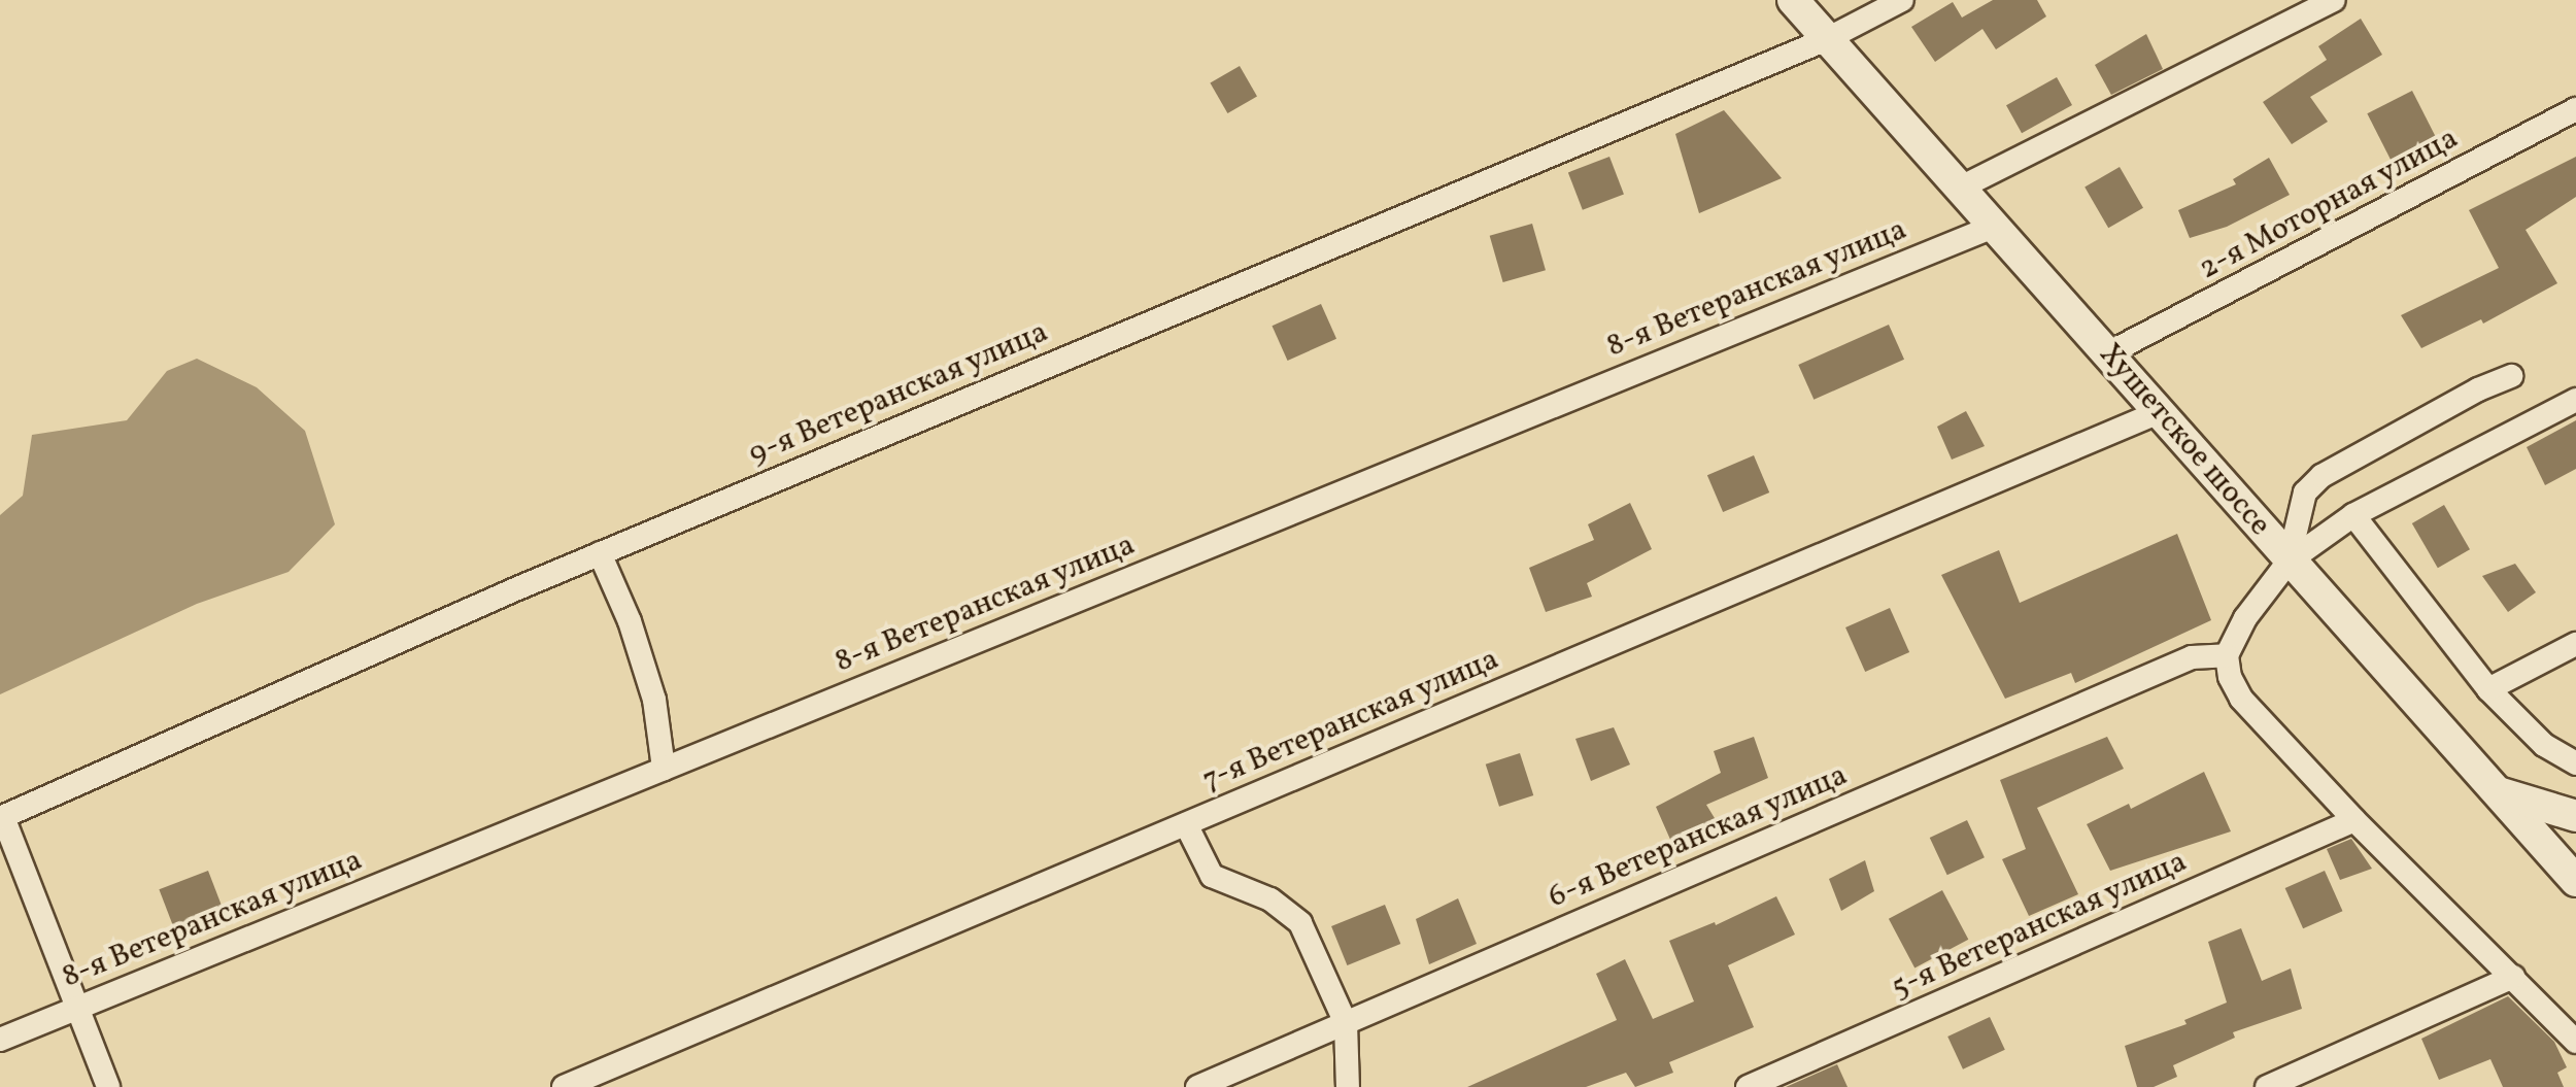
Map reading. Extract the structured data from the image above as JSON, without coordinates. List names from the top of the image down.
{
  "streets": {
    "main road": ["Хушетское шоссе"],
    "street": [
      "2-я Моторная улица",
      "8-я Ветеранская улица",
      "9-я Ветеранская улица",
      "7-я Ветеранская улица",
      "6-я Ветеранская улица",
      "5-я Ветеранская улица"
    ]
  },
  "crossings": [
    ["2-я Моторная улица", "Хушетское шоссе"],
    ["8-я Ветеранская улица", "Хушетское шоссе"],
    ["9-я Ветеранская улица", "Хушетское шоссе"],
    ["Хушетское шоссе", "7-я Ветеранская улица"]
  ]
}
